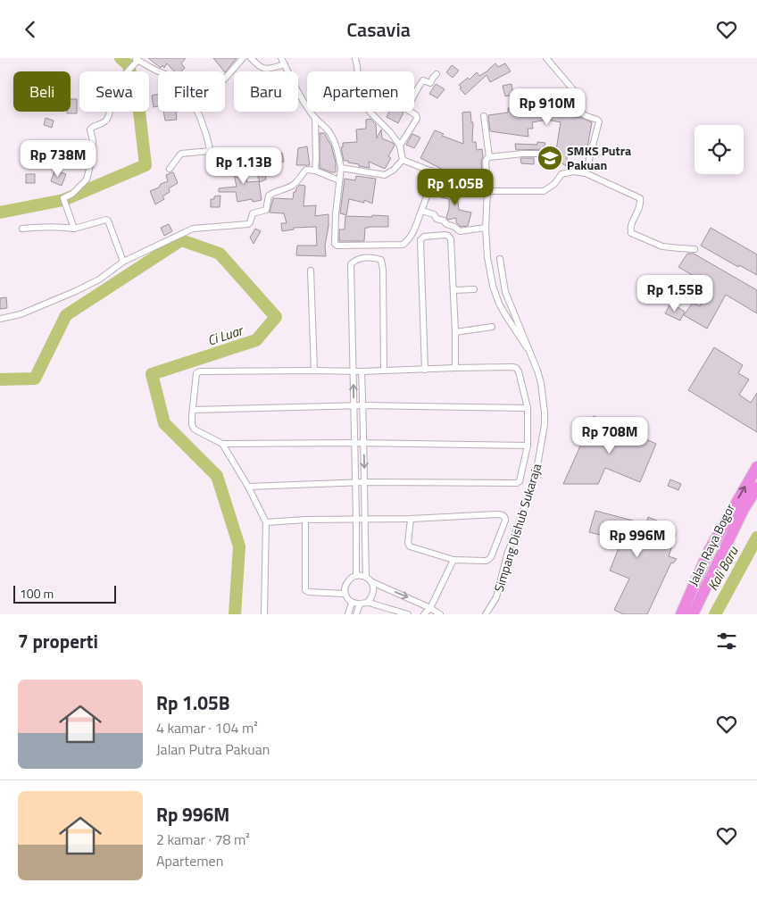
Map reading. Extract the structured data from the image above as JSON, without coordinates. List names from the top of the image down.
{
  "streets": {
    "highway": ["Jalan Raya Bogor"],
    "street": ["Simpang Dishub Sukaraja"]
  },
  "water": ["Ci Luar", "Kali Baru"],
  "places": {
    "school or university": ["SMKS Putra Pakuan"]
  },
  "scale_bar": "100 m",
  "page": {
    "header": "Casavia",
    "chip": [
      "Beli",
      "Sewa",
      "Filter",
      "Baru",
      "Apartemen"
    ],
    "price": [
      "Rp 910M",
      "Rp 738M",
      "Rp 1.13B",
      "Rp 1.05B",
      "Rp 1.55B",
      "Rp 708M",
      "Rp 996M"
    ],
    "scale": "100 m",
    "heading": "7 properti",
    "list": [
      {
        "name": "Rp 1.05B",
        "note": "4 kamar · 104 m² · Jalan Putra Pakuan"
      },
      {
        "name": "Rp 996M",
        "note": "2 kamar · 78 m² · Apartemen"
      }
    ]
  }
}
